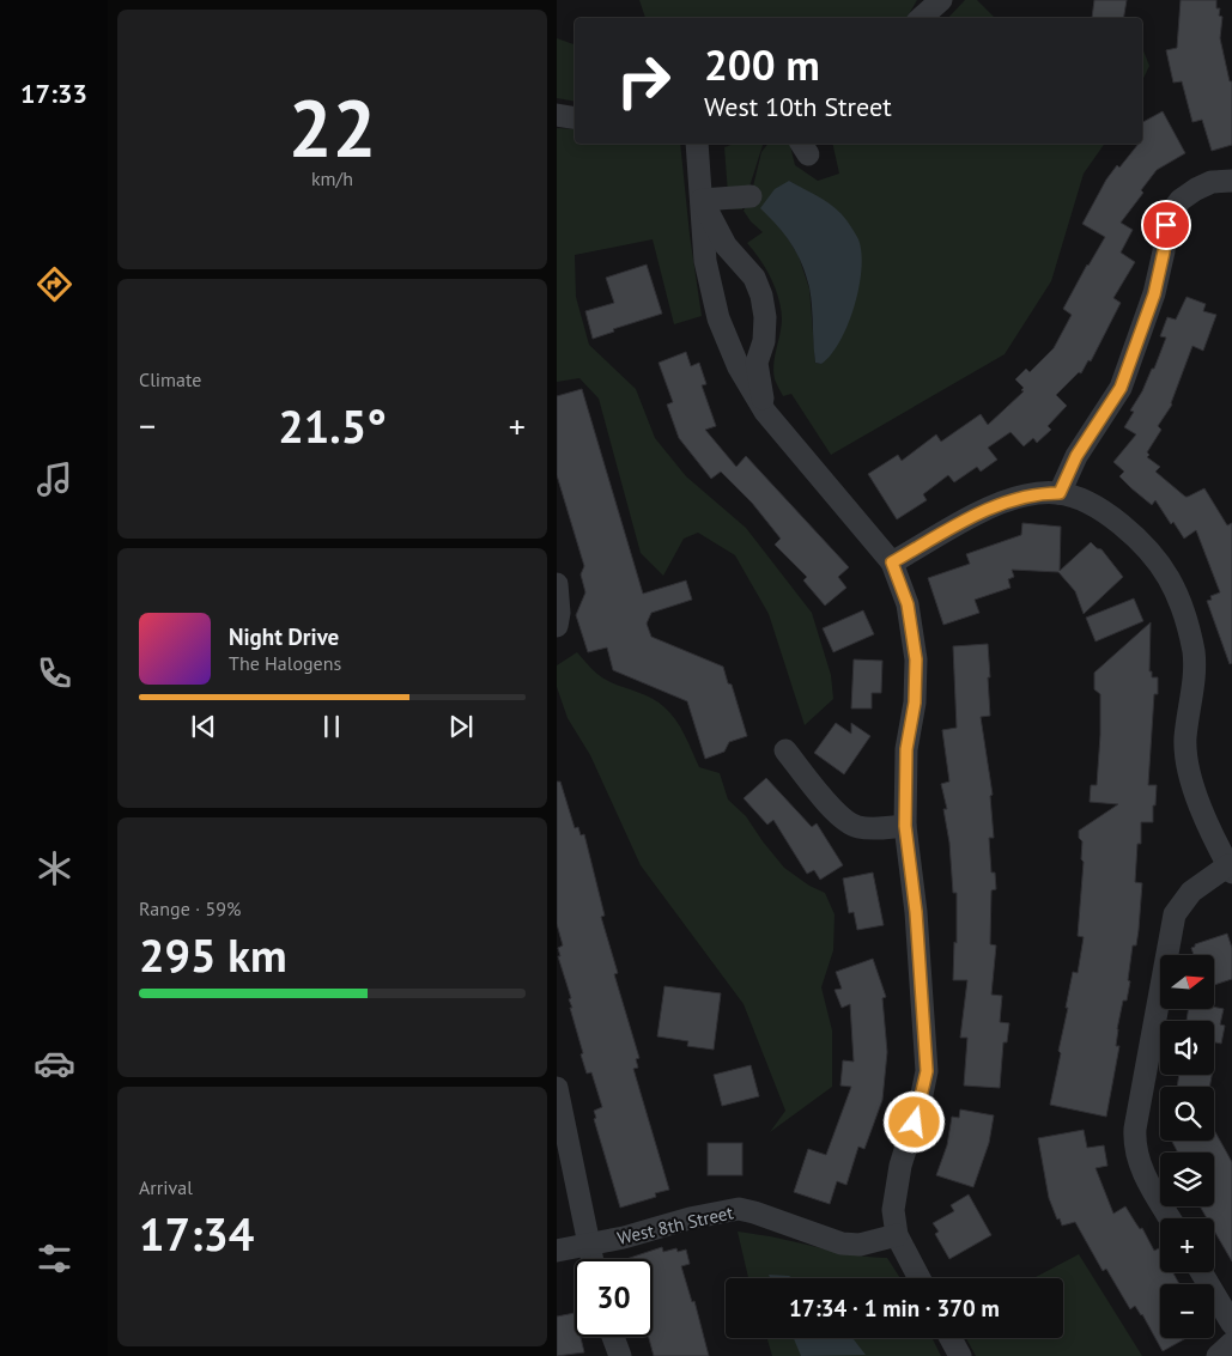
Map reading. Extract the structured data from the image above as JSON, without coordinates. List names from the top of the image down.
{
  "streets": {
    "street": ["West 8th Street"]
  },
  "north": "right",
  "page": {
    "tabs": "17:33",
    "tile": [
      ["22", "km/h"],
      "Climate",
      ["Range · 59%", "295 km"],
      ["Arrival", "17:34"]
    ],
    "turn": ["200 m", "West 10th Street"],
    "heat": ["−", "21.5°", "+"],
    "song": ["Night Drive", "The Halogens"],
    "map_buttons": ["+", "−"],
    "limit": "30",
    "trip": "17:34 · 1 min · 370 m"
  }
}
